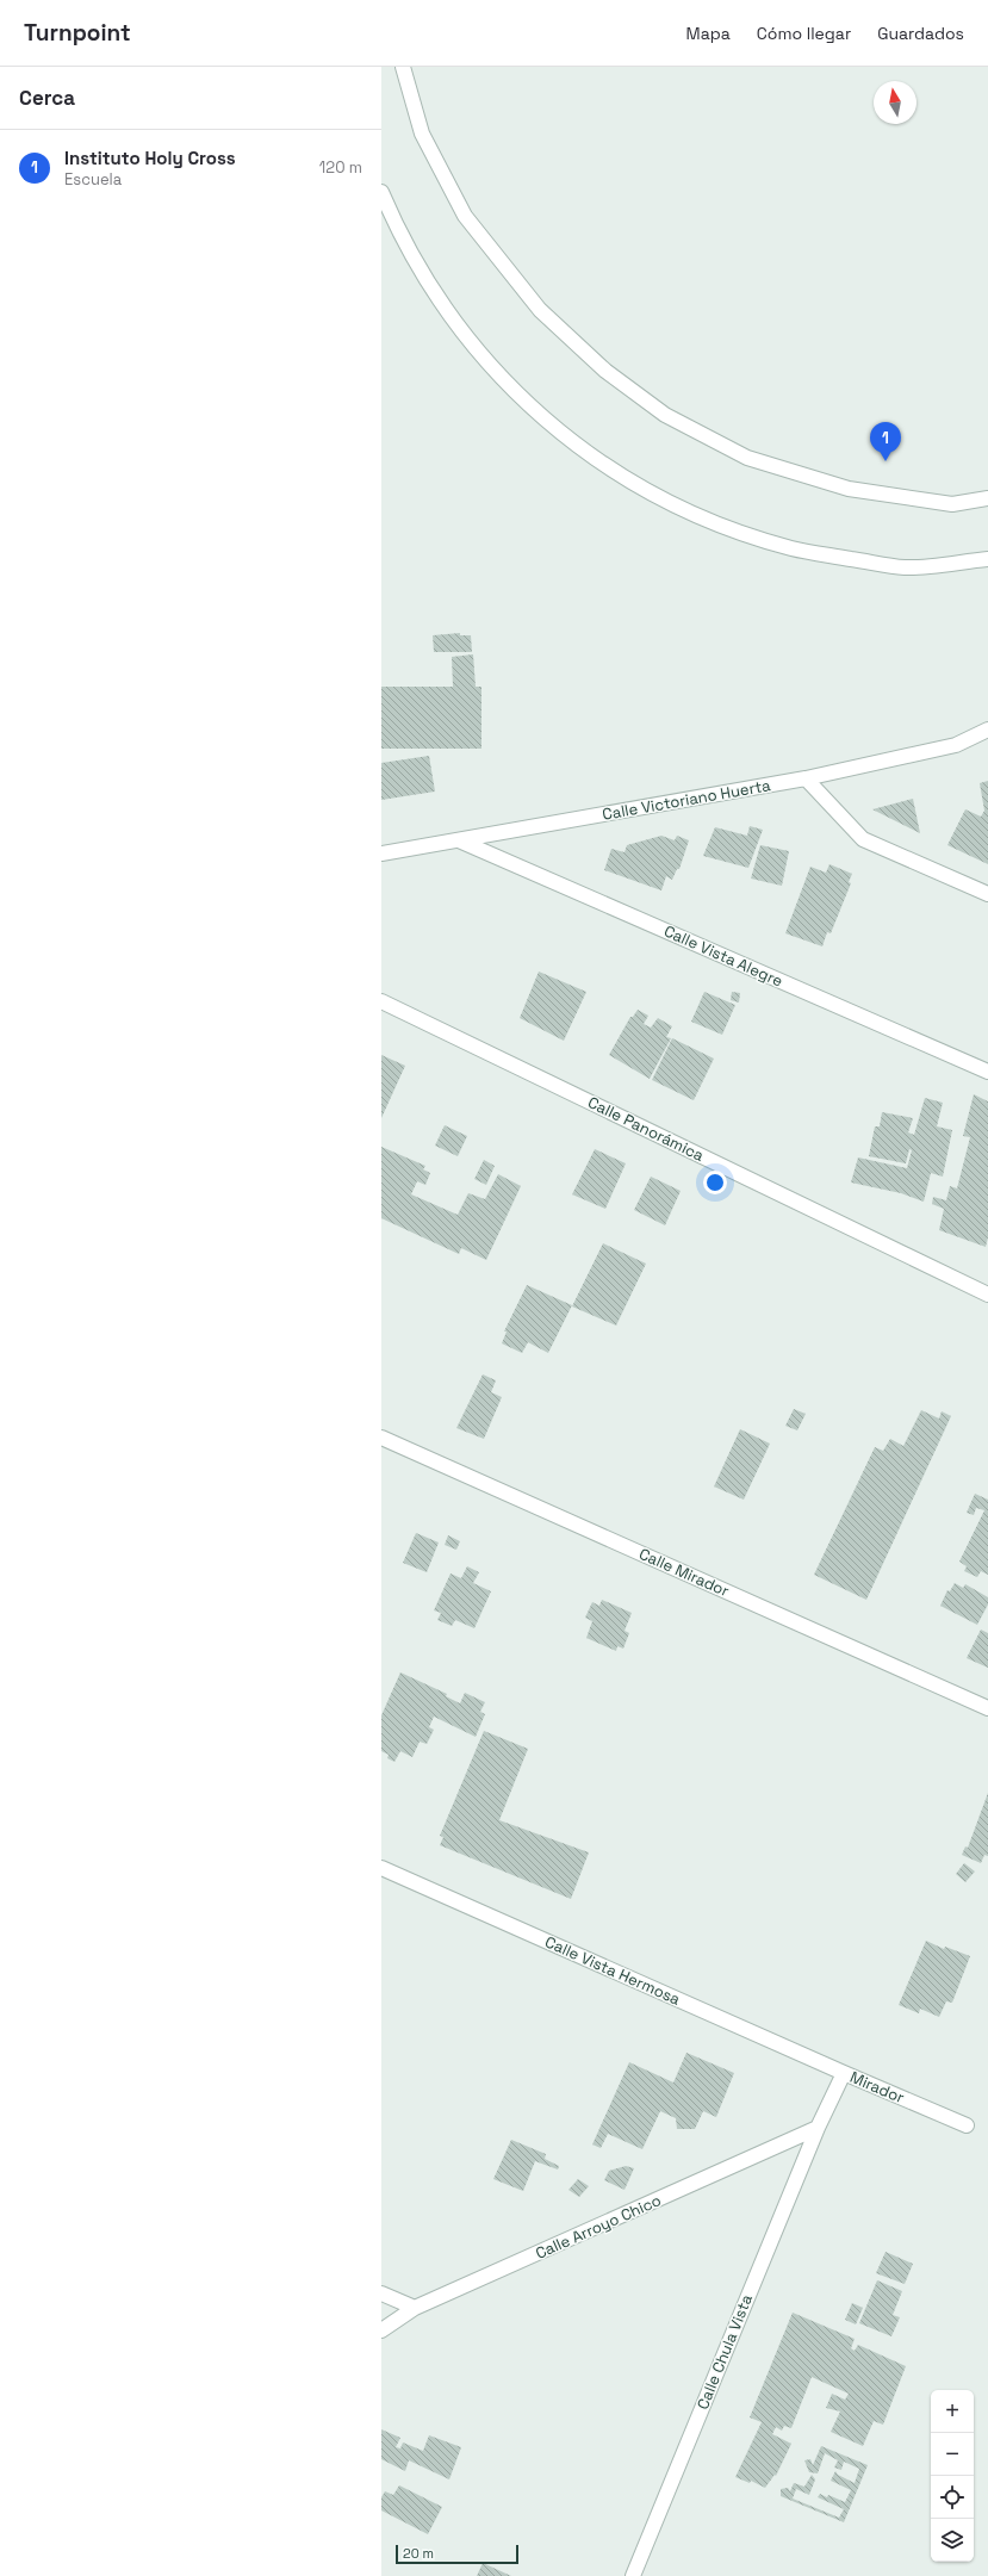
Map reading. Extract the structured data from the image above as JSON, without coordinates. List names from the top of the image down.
{
  "streets": {
    "street": [
      "Calle Victoriano Huerta",
      "Calle Vista Alegre",
      "Calle Panorámica",
      "Calle Mirador",
      "Calle Vista Hermosa",
      "Mirador",
      "Calle Arroyo Chico",
      "Calle Chula Vista"
    ]
  },
  "crossings": [
    ["Calle Victoriano Huerta", "Calle Vista Alegre"],
    ["Calle Vista Hermosa", "Mirador"],
    ["Mirador", "Calle Arroyo Chico"],
    ["Mirador", "Calle Chula Vista"],
    ["Calle Arroyo Chico", "Calle Chula Vista"]
  ],
  "scale_bar": "20 m",
  "north": "top",
  "page": {
    "header": "Turnpoint",
    "nav": ["Mapa", "Cómo llegar", "Guardados"],
    "heading": "Cerca",
    "list": [
      {
        "mark": "1",
        "name": "Instituto Holy Cross",
        "note": "Escuela",
        "value": "120 m"
      }
    ],
    "pins": "1",
    "map_buttons": ["+", "−"],
    "scale": "20 m"
  }
}
